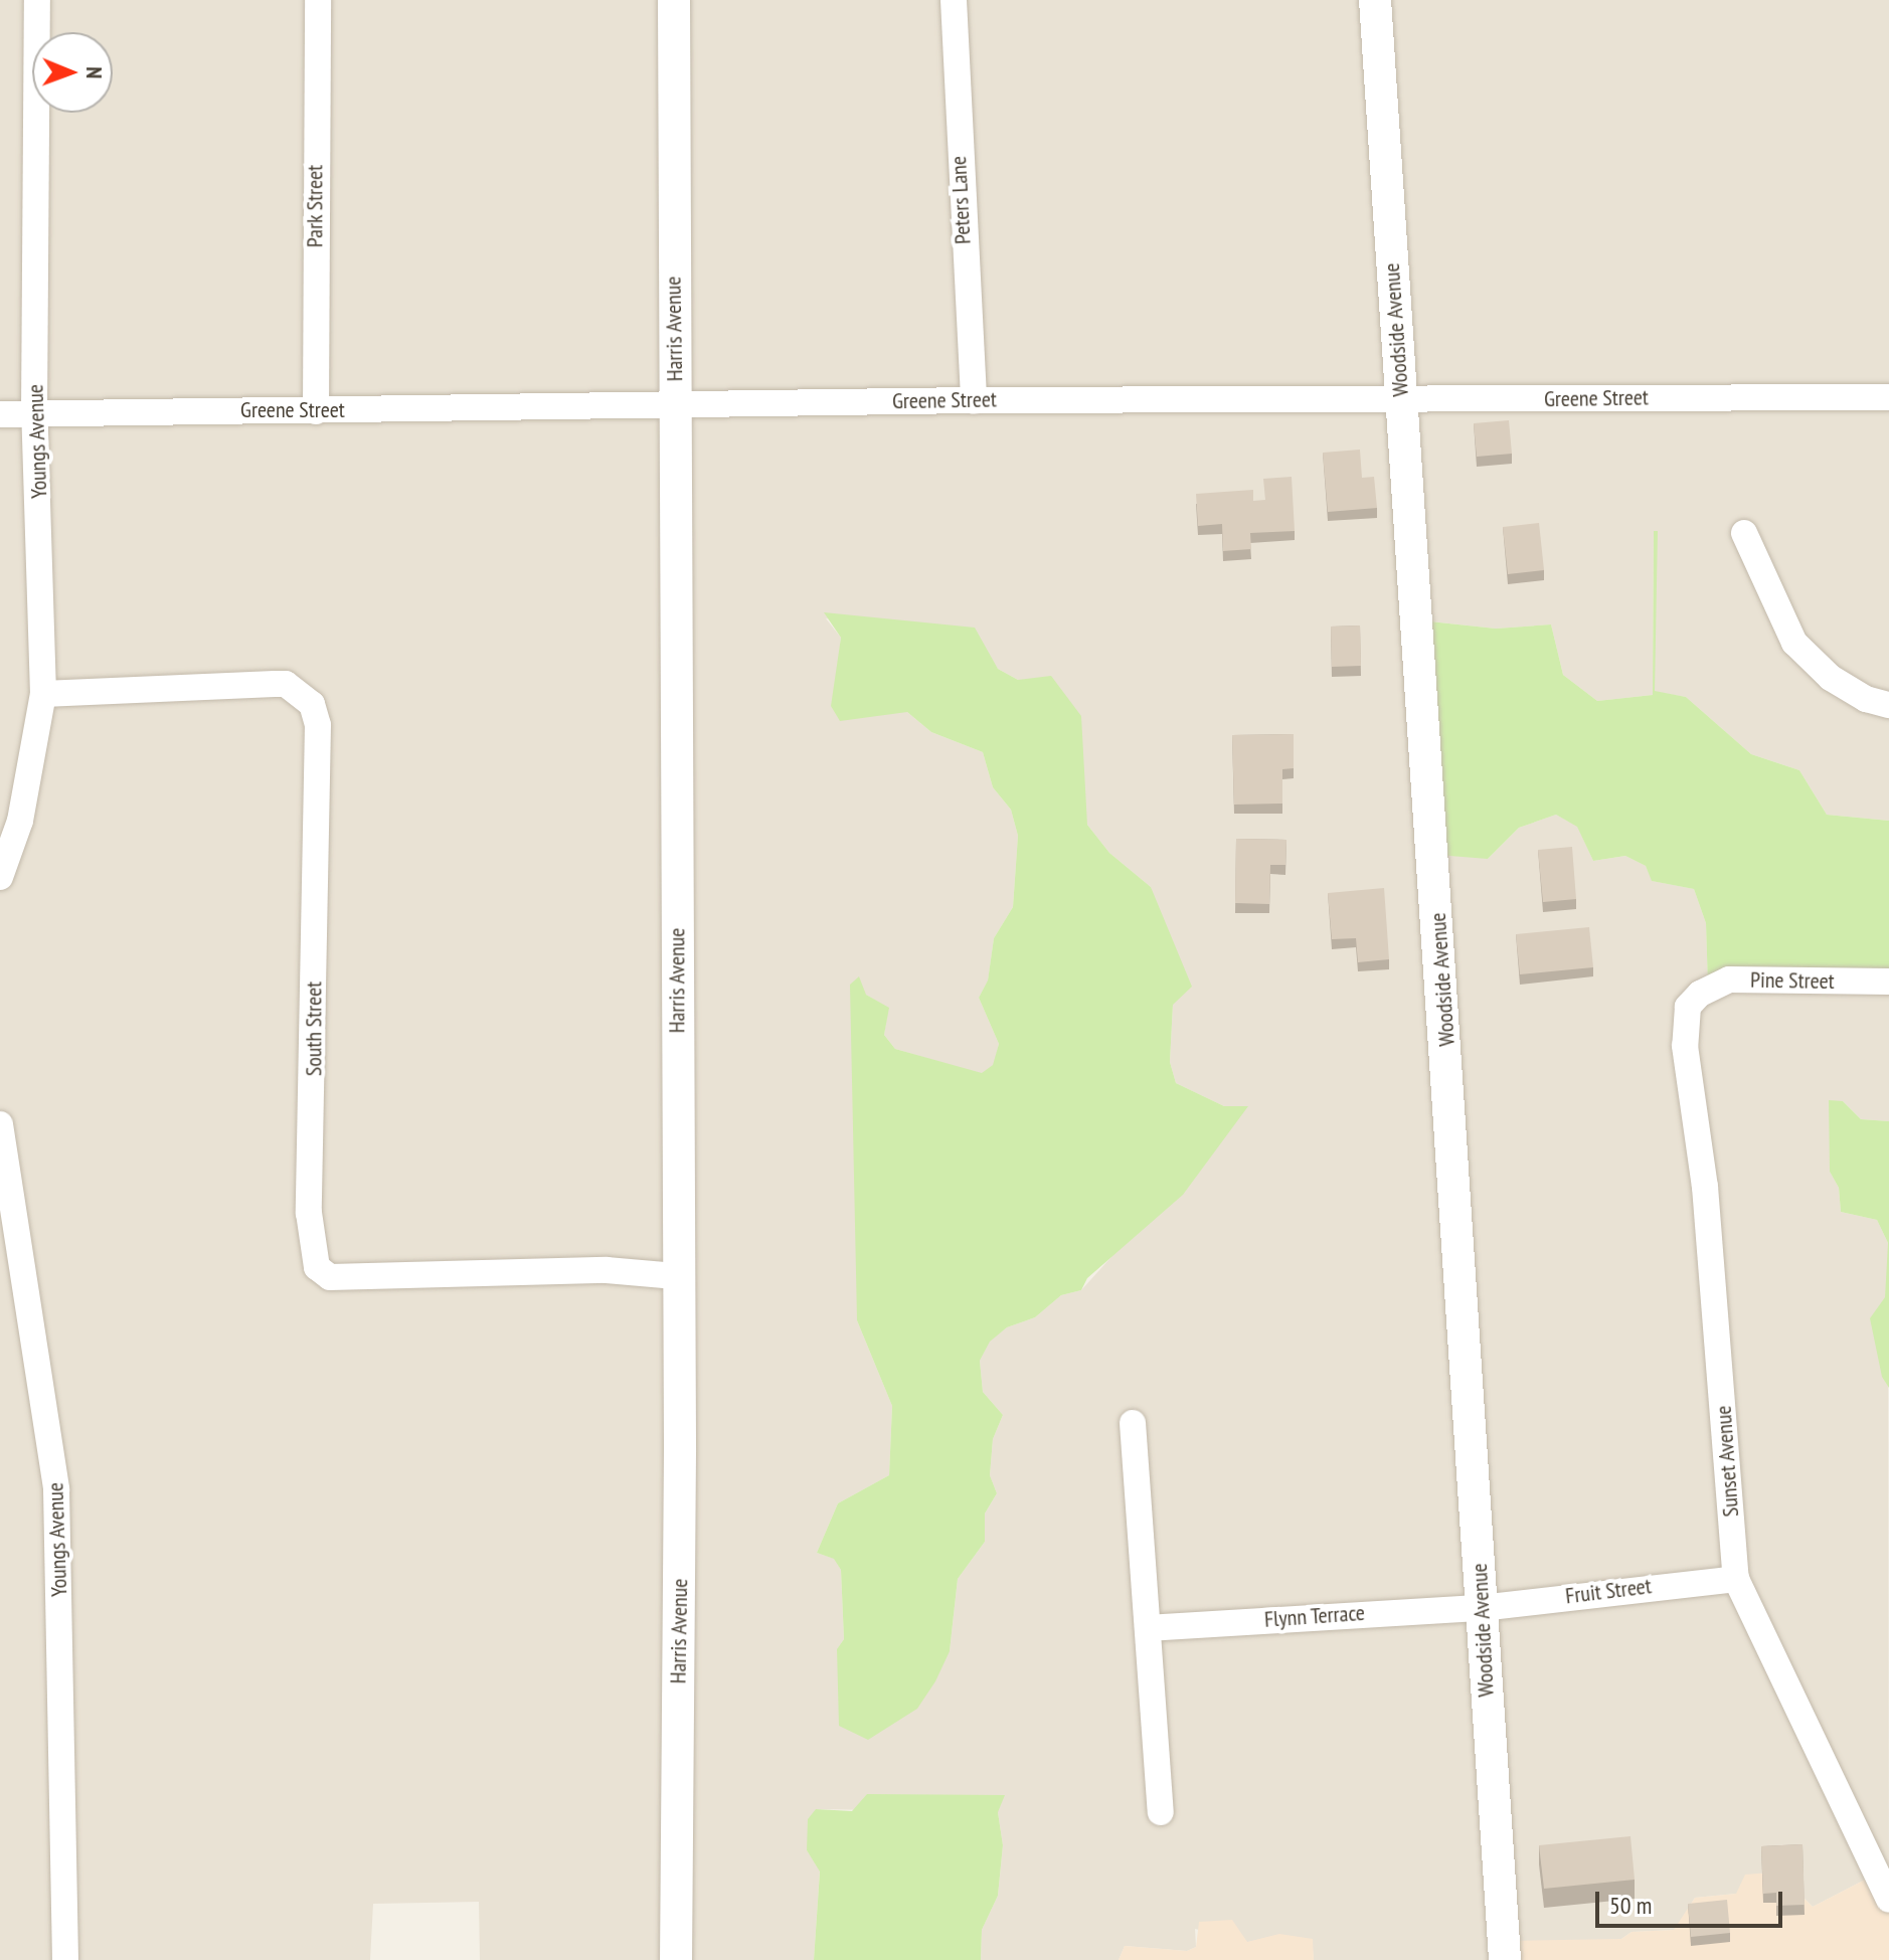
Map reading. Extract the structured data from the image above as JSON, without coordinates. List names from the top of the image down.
{
  "streets": {
    "street": [
      "Peters Lane",
      "Park Street",
      "Harris Avenue",
      "Woodside Avenue",
      "Greene Street",
      "Youngs Avenue",
      "Pine Street",
      "South Street",
      "Sunset Avenue",
      "Fruit Street",
      "Flynn Terrace"
    ]
  },
  "crossings": [
    ["Peters Lane", "Greene Street"],
    ["Park Street", "Greene Street"],
    ["Harris Avenue", "Greene Street"],
    ["Harris Avenue", "South Street"],
    ["Woodside Avenue", "Greene Street"],
    ["Woodside Avenue", "Fruit Street"],
    ["Woodside Avenue", "Flynn Terrace"],
    ["Greene Street", "Youngs Avenue"],
    ["Youngs Avenue", "South Street"],
    ["Pine Street", "Sunset Avenue"],
    ["Sunset Avenue", "Fruit Street"],
    ["Fruit Street", "Flynn Terrace"]
  ],
  "scale_bar": "50 m",
  "north": "right"
}
